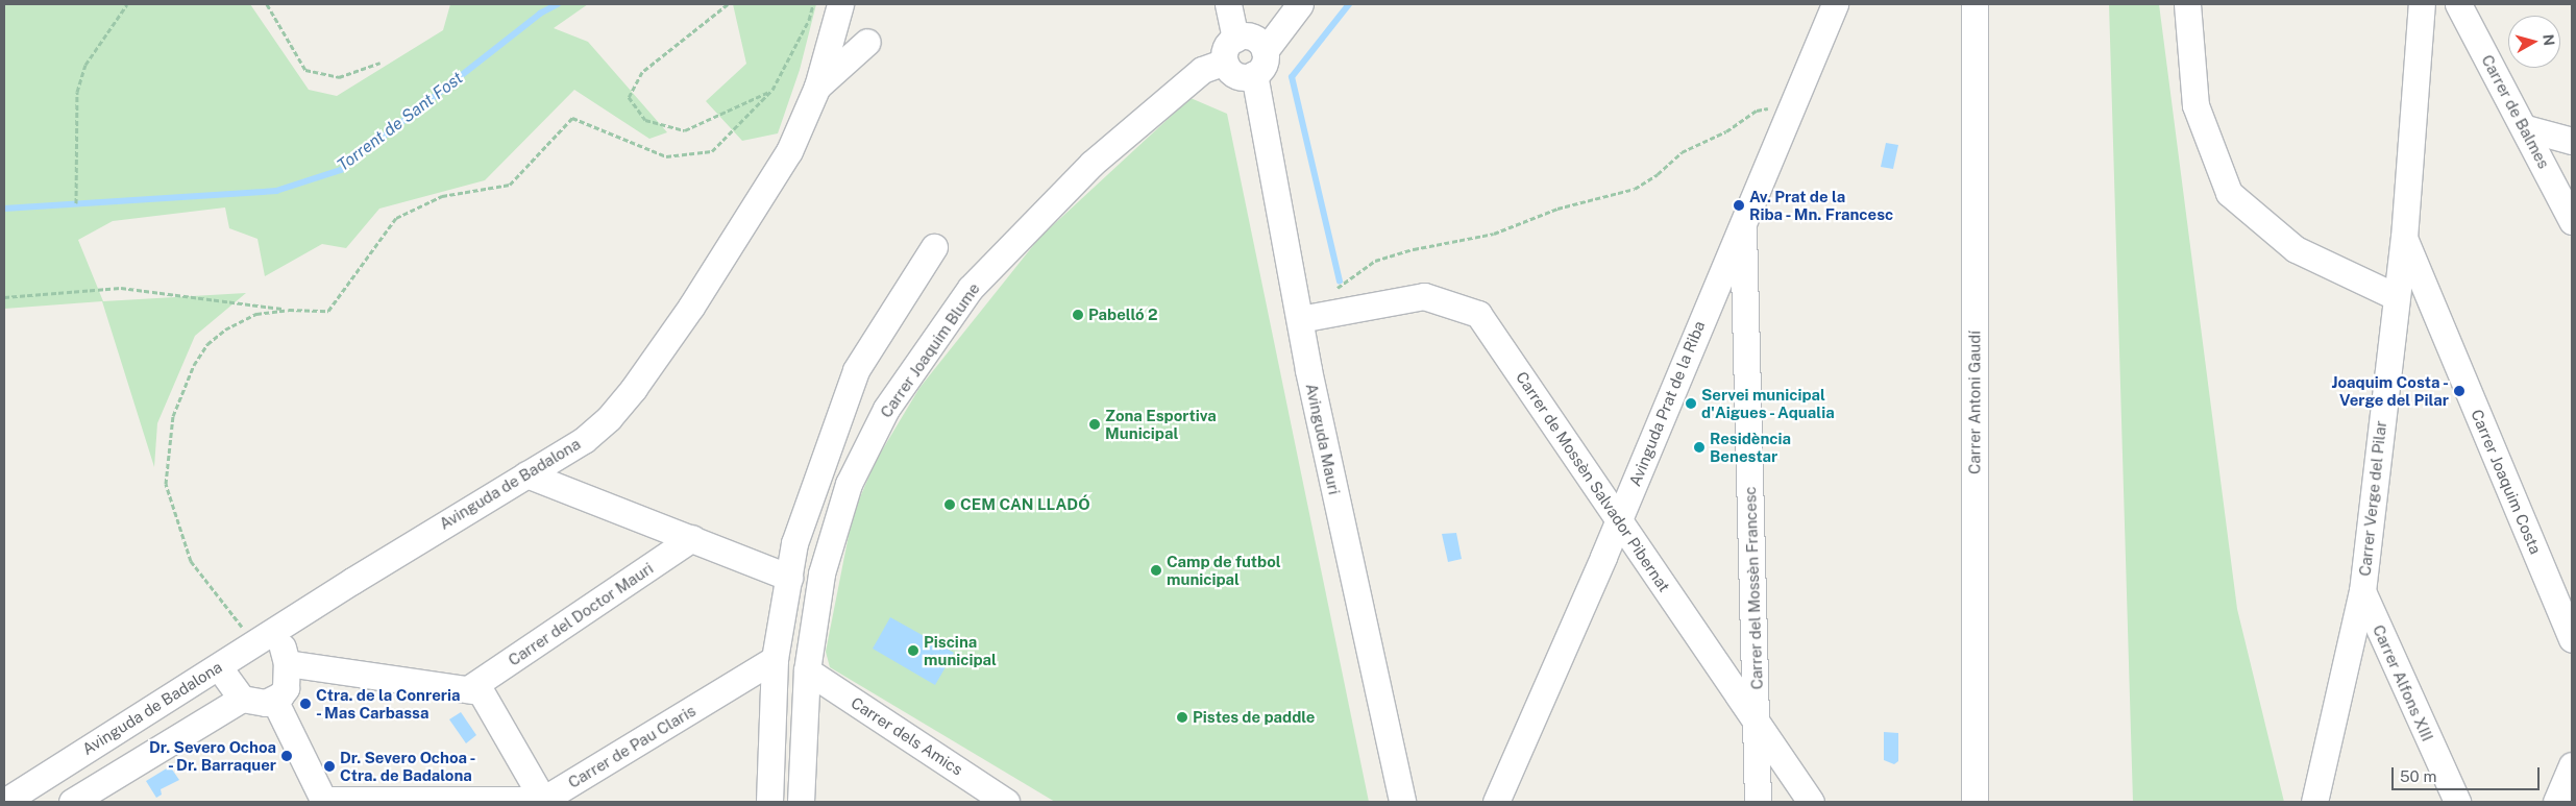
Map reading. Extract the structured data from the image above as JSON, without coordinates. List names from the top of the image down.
{
  "streets": {
    "street": [
      "Carrer de Balmes",
      "Carrer Joaquim Blume",
      "Carrer Antoni Gaudí",
      "Avinguda Prat de la Riba",
      "Avinguda Mauri",
      "Carrer de Mossèn Salvador Pibernat",
      "Carrer Joaquim Costa",
      "Avinguda de Badalona",
      "Carrer Verge del Pilar",
      "Carrer del Mossèn Francesc",
      "Carrer del Doctor Mauri",
      "Carrer Alfons XIII",
      "Carrer dels Amics",
      "Carrer de Pau Claris"
    ]
  },
  "crossings": [
    ["Carrer Joaquim Blume", "Avinguda Mauri"],
    ["Carrer Joaquim Blume", "Carrer dels Amics"],
    ["Avinguda Prat de la Riba", "Carrer de Mossèn Salvador Pibernat"],
    ["Avinguda Prat de la Riba", "Carrer del Mossèn Francesc"],
    ["Avinguda Mauri", "Carrer de Mossèn Salvador Pibernat"],
    ["Carrer de Mossèn Salvador Pibernat", "Carrer del Mossèn Francesc"],
    ["Carrer Joaquim Costa", "Carrer Verge del Pilar"],
    ["Carrer Verge del Pilar", "Carrer Alfons XIII"]
  ],
  "water": ["Torrent de Sant Fost"],
  "places": [
    "Av. Prat de la Riba - Mn. Francesc",
    "Pabelló 2",
    "Joaquim Costa - Verge del Pilar",
    "Servei municipal d'Aigues - Aqualia",
    "Zona Esportiva Municipal",
    "Residència Benestar",
    "CEM CAN LLADÓ",
    "Camp de futbol municipal",
    "Piscina municipal",
    "Ctra. de la Conreria - Mas Carbassa",
    "Pistes de paddle",
    "Dr. Severo Ochoa - Dr. Barraquer",
    "Dr. Severo Ochoa - Ctra. de Badalona"
  ],
  "scale_bar": "50 m",
  "north": "right"
}
